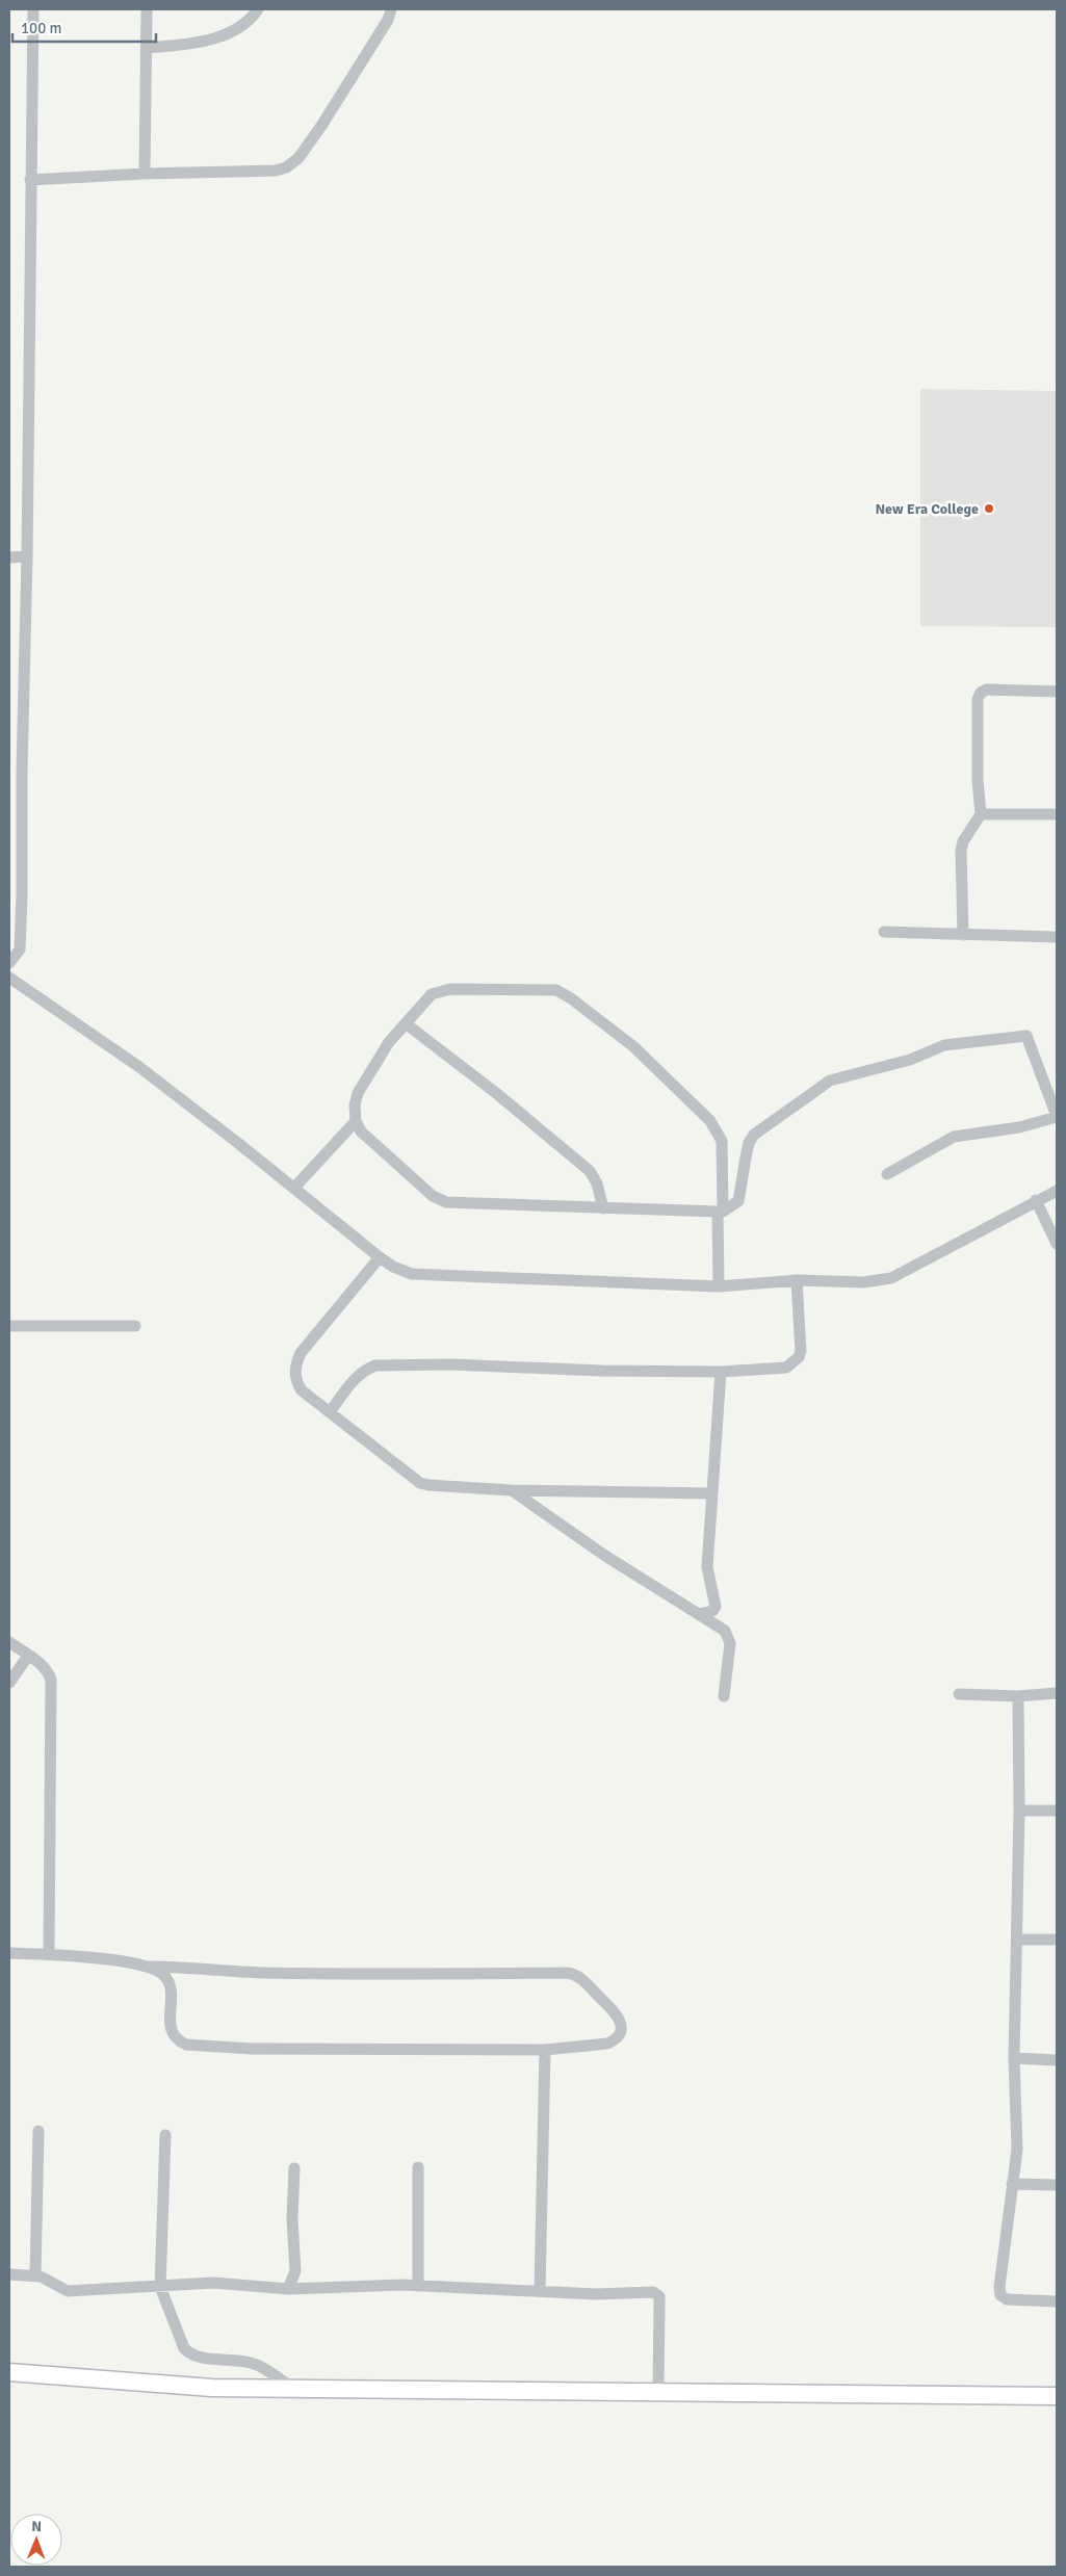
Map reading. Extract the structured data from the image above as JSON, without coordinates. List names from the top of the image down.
{
  "places": ["New Era College"],
  "scale_bar": "100 m",
  "north": "top"
}
